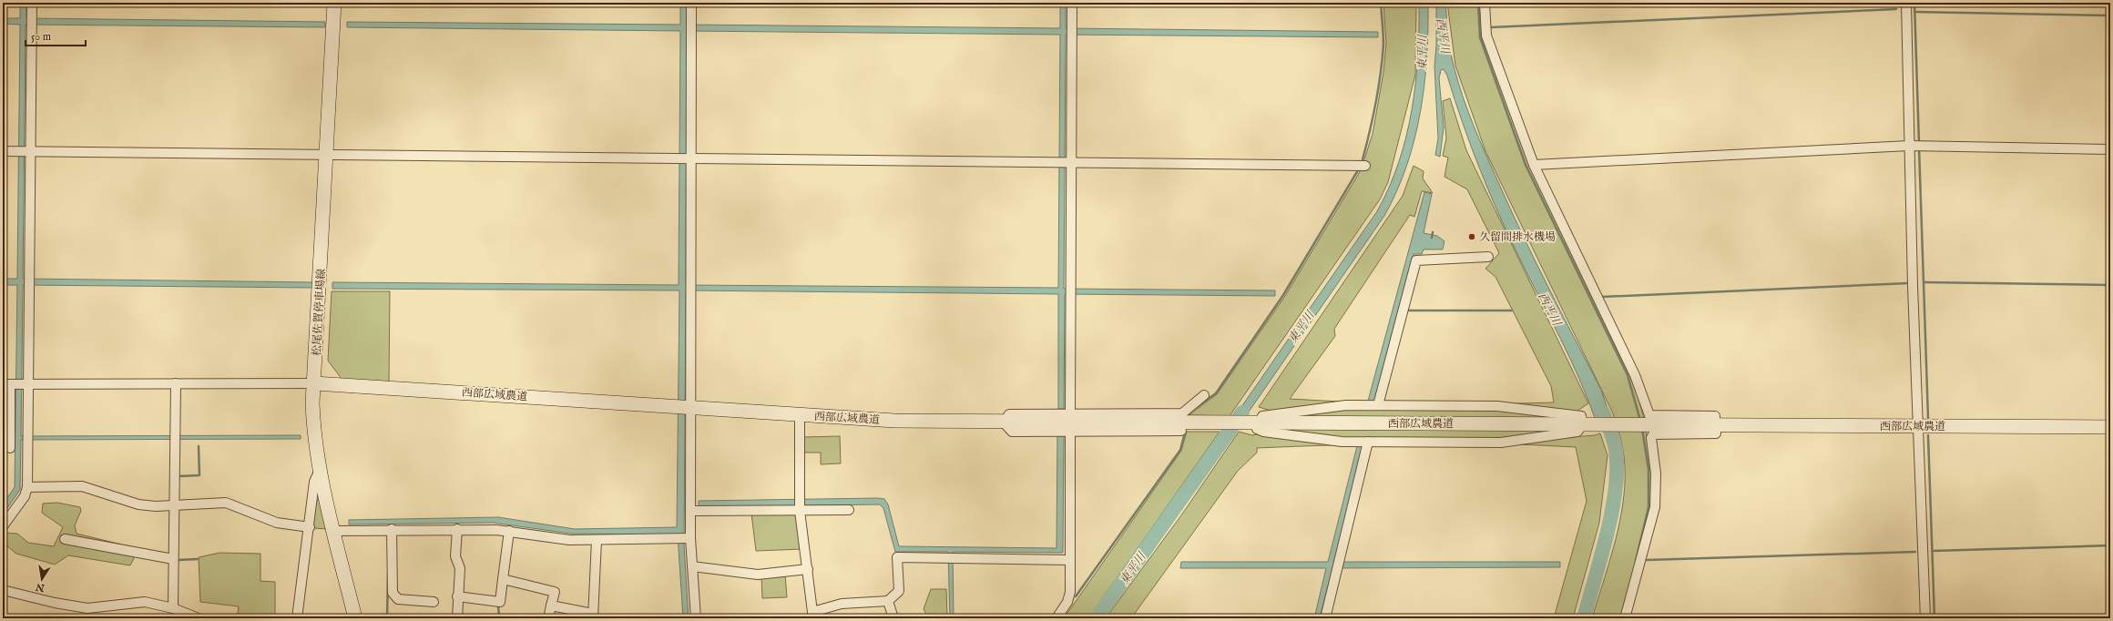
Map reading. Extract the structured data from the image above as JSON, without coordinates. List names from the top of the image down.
{
  "streets": {
    "street": ["松尾佐賀停車場線", "西部広域農道"]
  },
  "crossings": [
    ["松尾佐賀停車場線", "西部広域農道"]
  ],
  "water": ["西平川", "東平川"],
  "places": ["久留間排水機場"],
  "scale_bar": "50 m",
  "north": "bottom"
}
